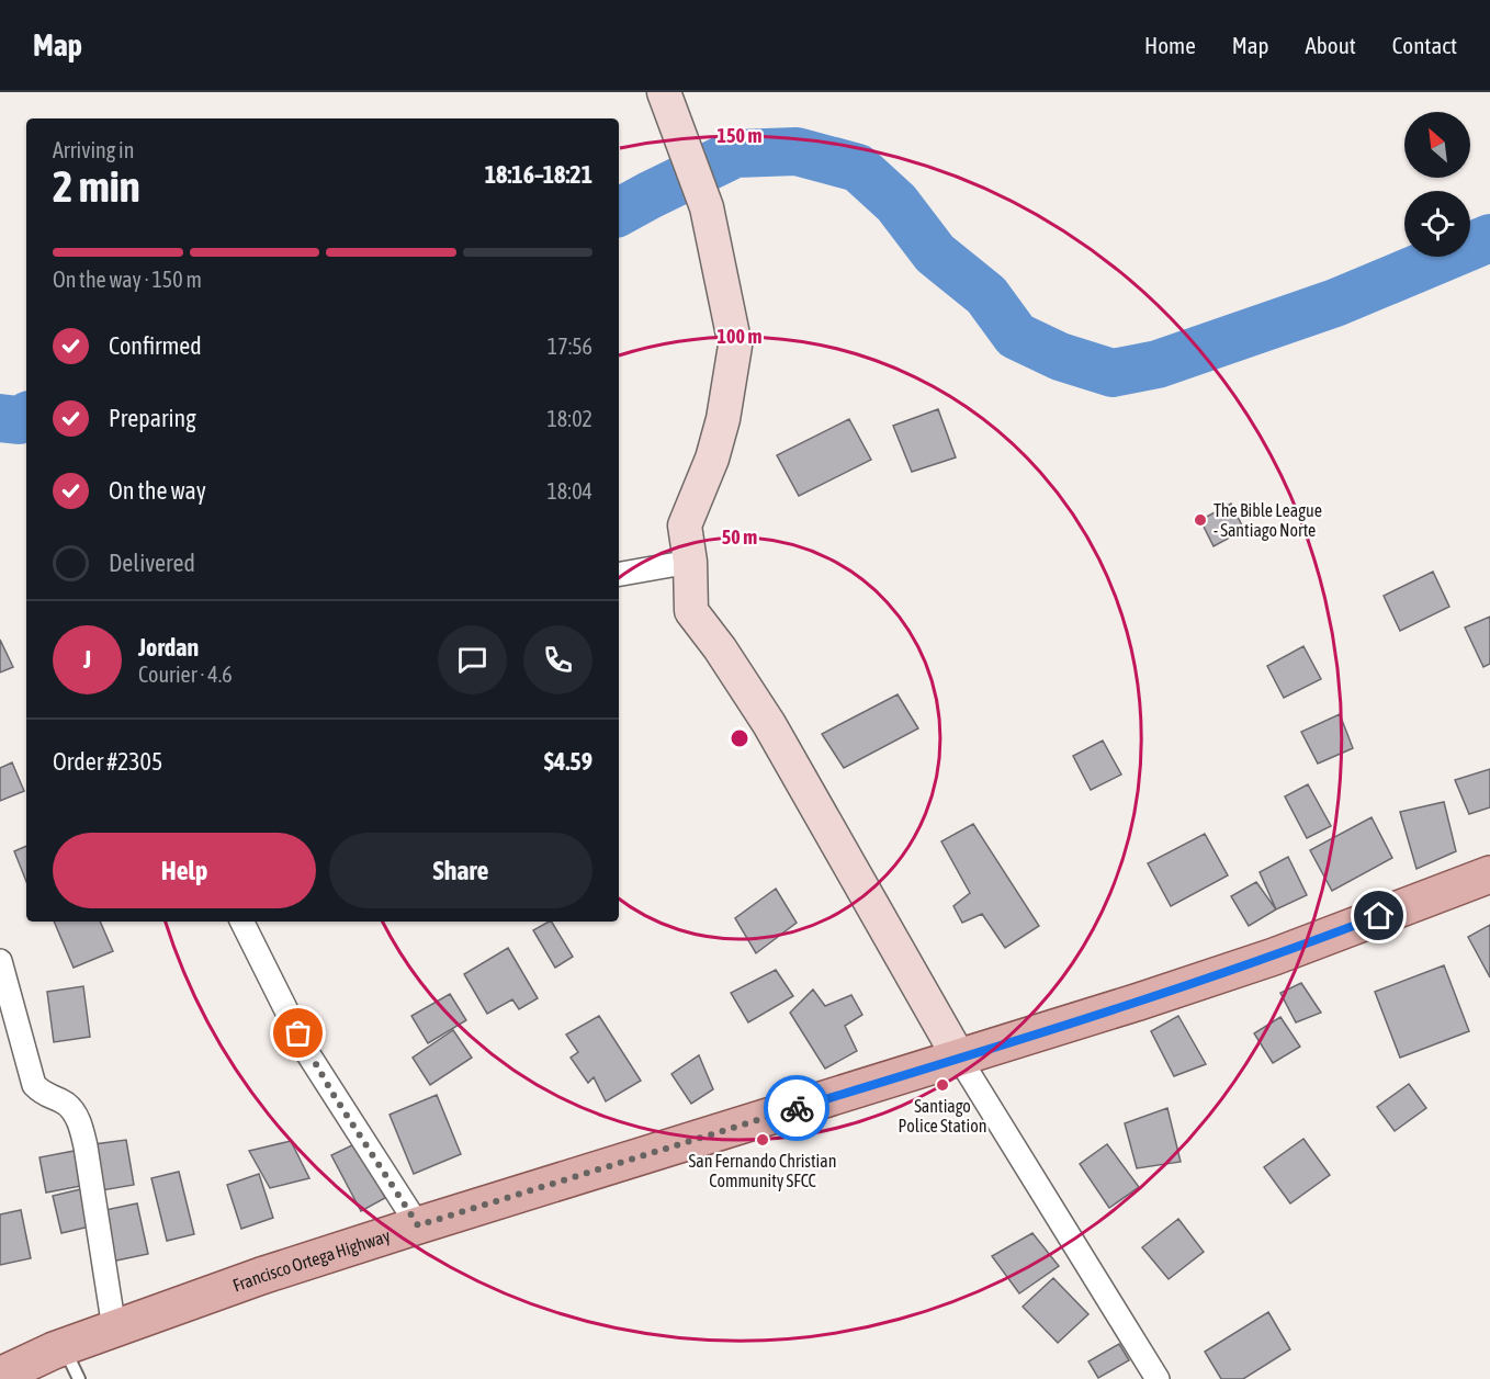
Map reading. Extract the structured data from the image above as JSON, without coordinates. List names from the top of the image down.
{
  "streets": {
    "main road": ["Francisco Ortega Highway"]
  },
  "places": ["The Bible League - Santiago Norte", "Santiago Police Station", "San Fernando Christian Community SFCC"],
  "north": "top left",
  "page": {
    "header": "Map",
    "nav": [
      "Home",
      "Map",
      "About",
      "Contact"
    ],
    "heading": ["2 min", "Arriving in", "18:16–18:21"],
    "panel": [
      "Jordan",
      "Courier · 4.6",
      "Order #2305",
      "$4.59"
    ],
    "bar": "On the way · 150 m",
    "list": [
      ["Confirmed", "17:56"],
      ["Preparing", "18:02"],
      ["On the way", "18:04"],
      "Delivered"
    ],
    "round": "J",
    "buttons": ["Help", "Share"]
  },
  "rings": ["150 m", "100 m", "50 m"]
}
